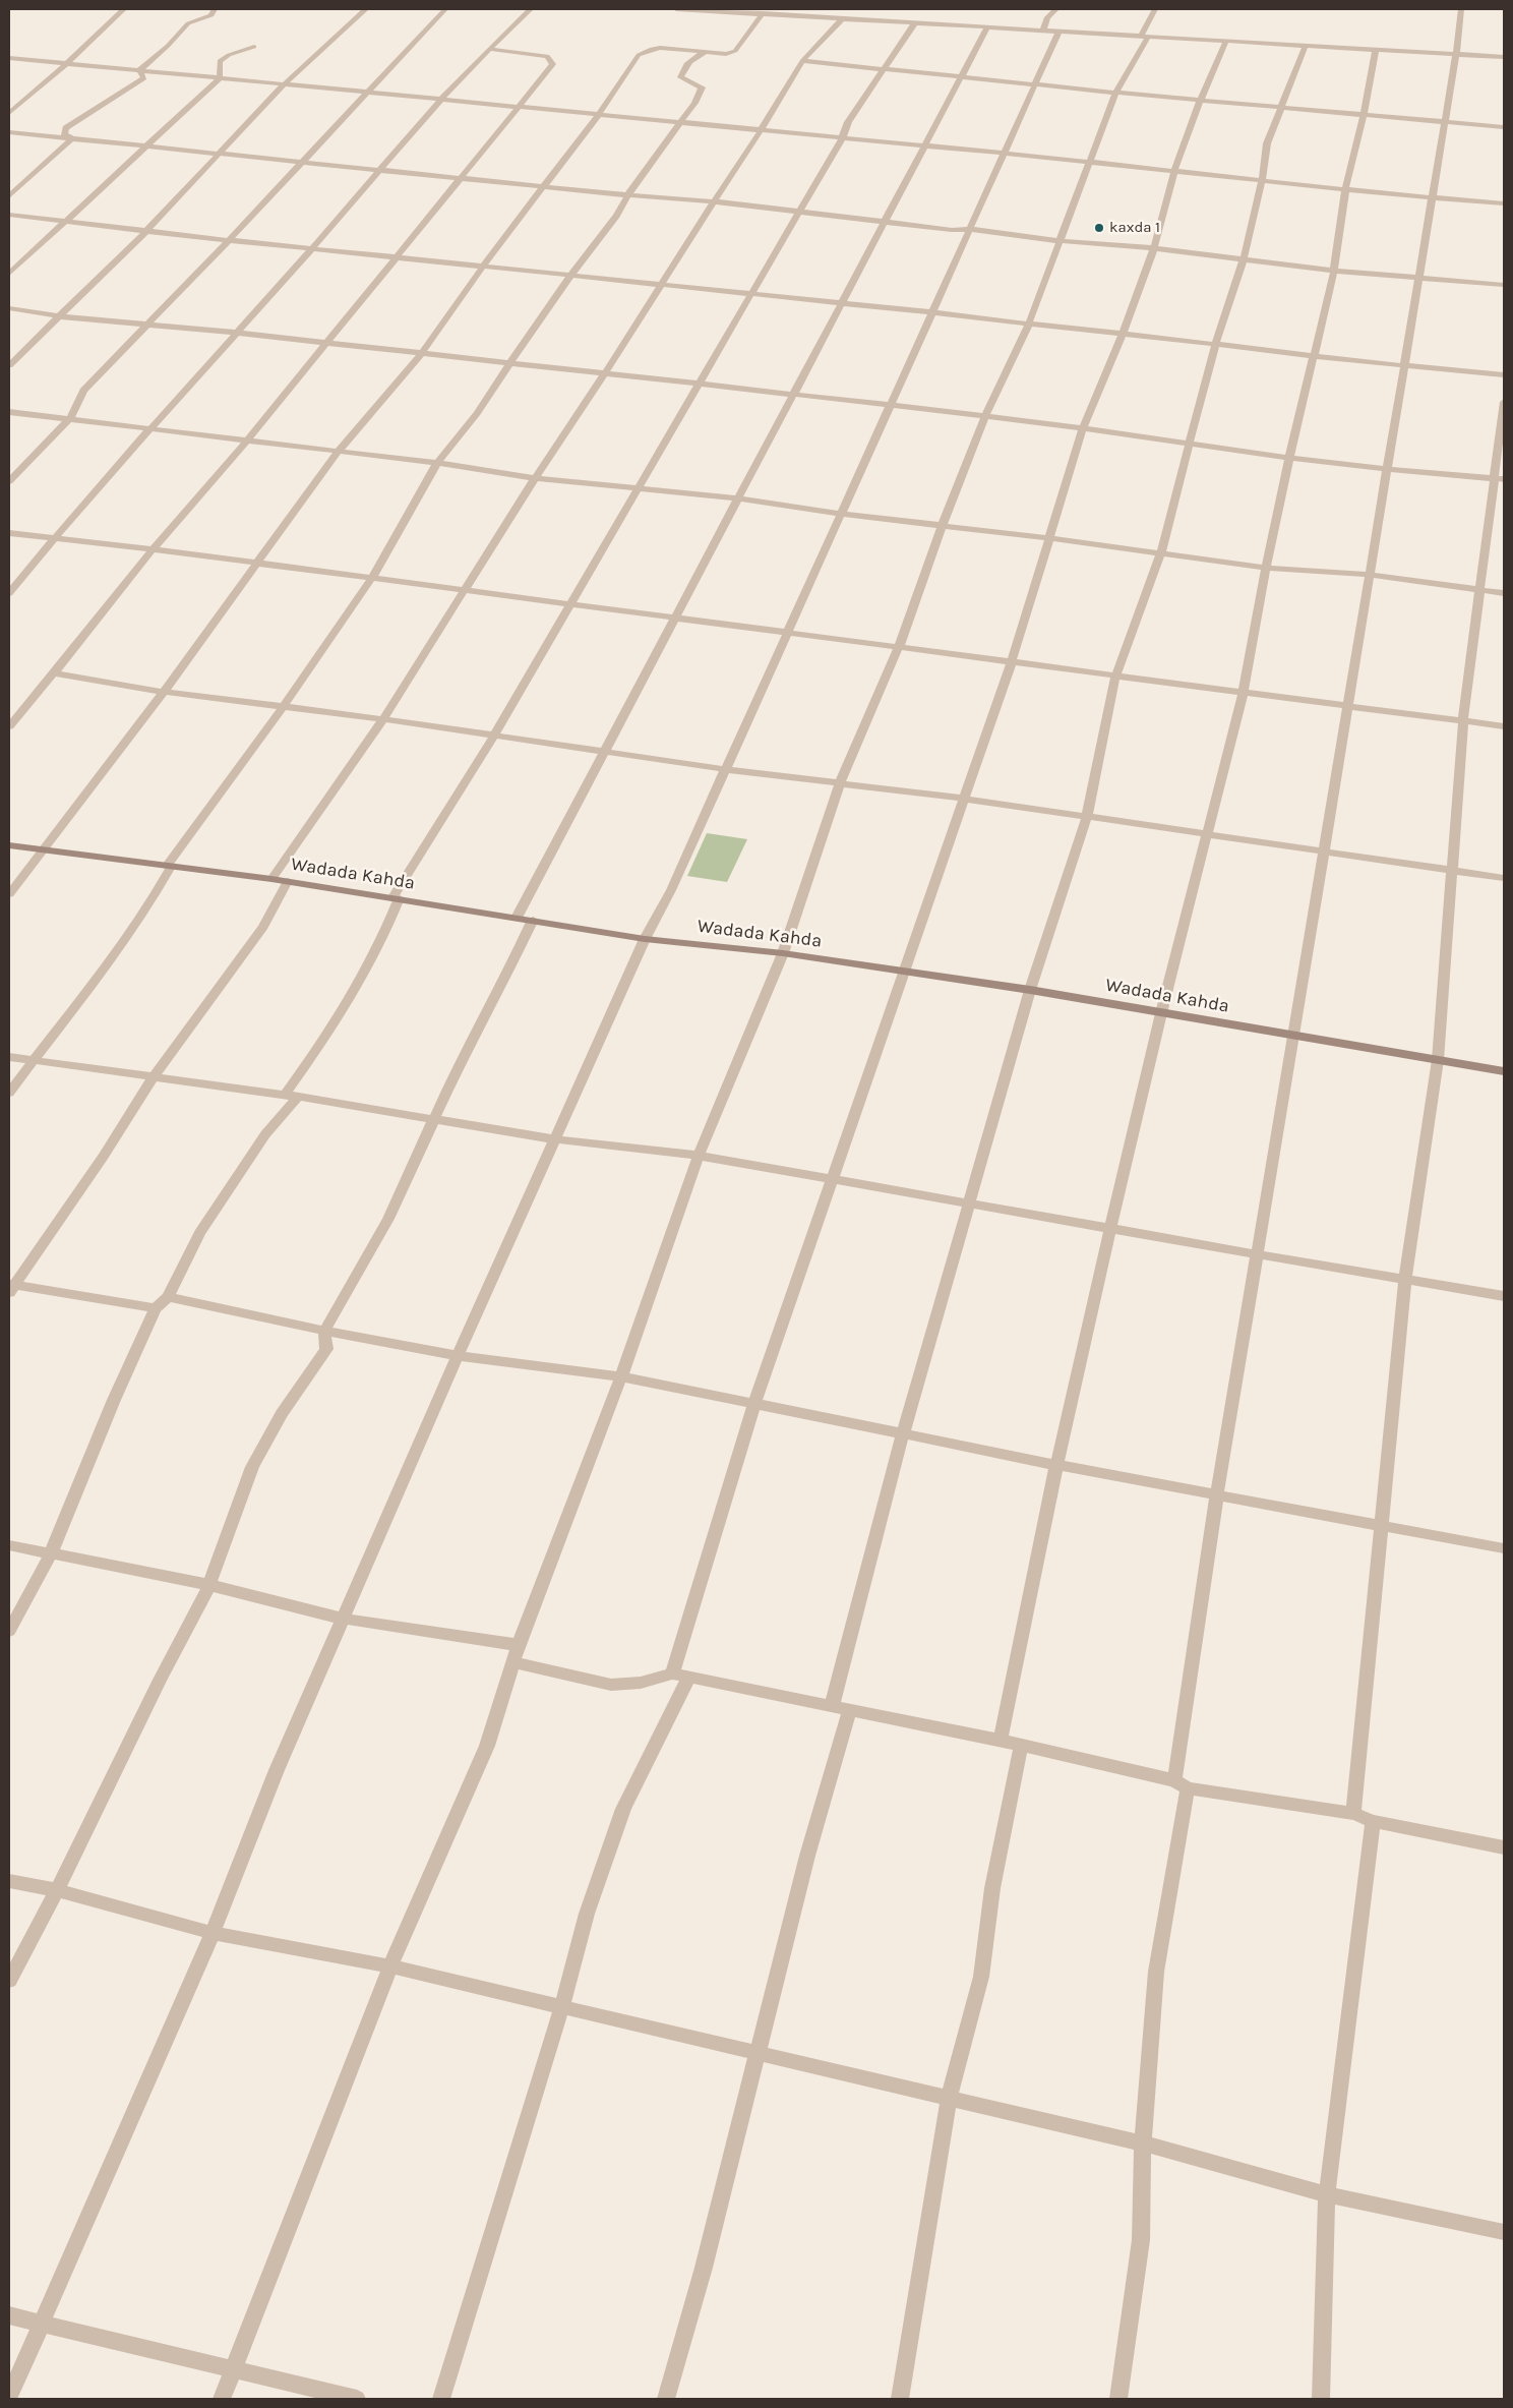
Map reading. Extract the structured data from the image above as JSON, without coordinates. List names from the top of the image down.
{
  "streets": {
    "main road": ["Wadada Kahda"]
  },
  "places": ["kaxda 1"]
}
